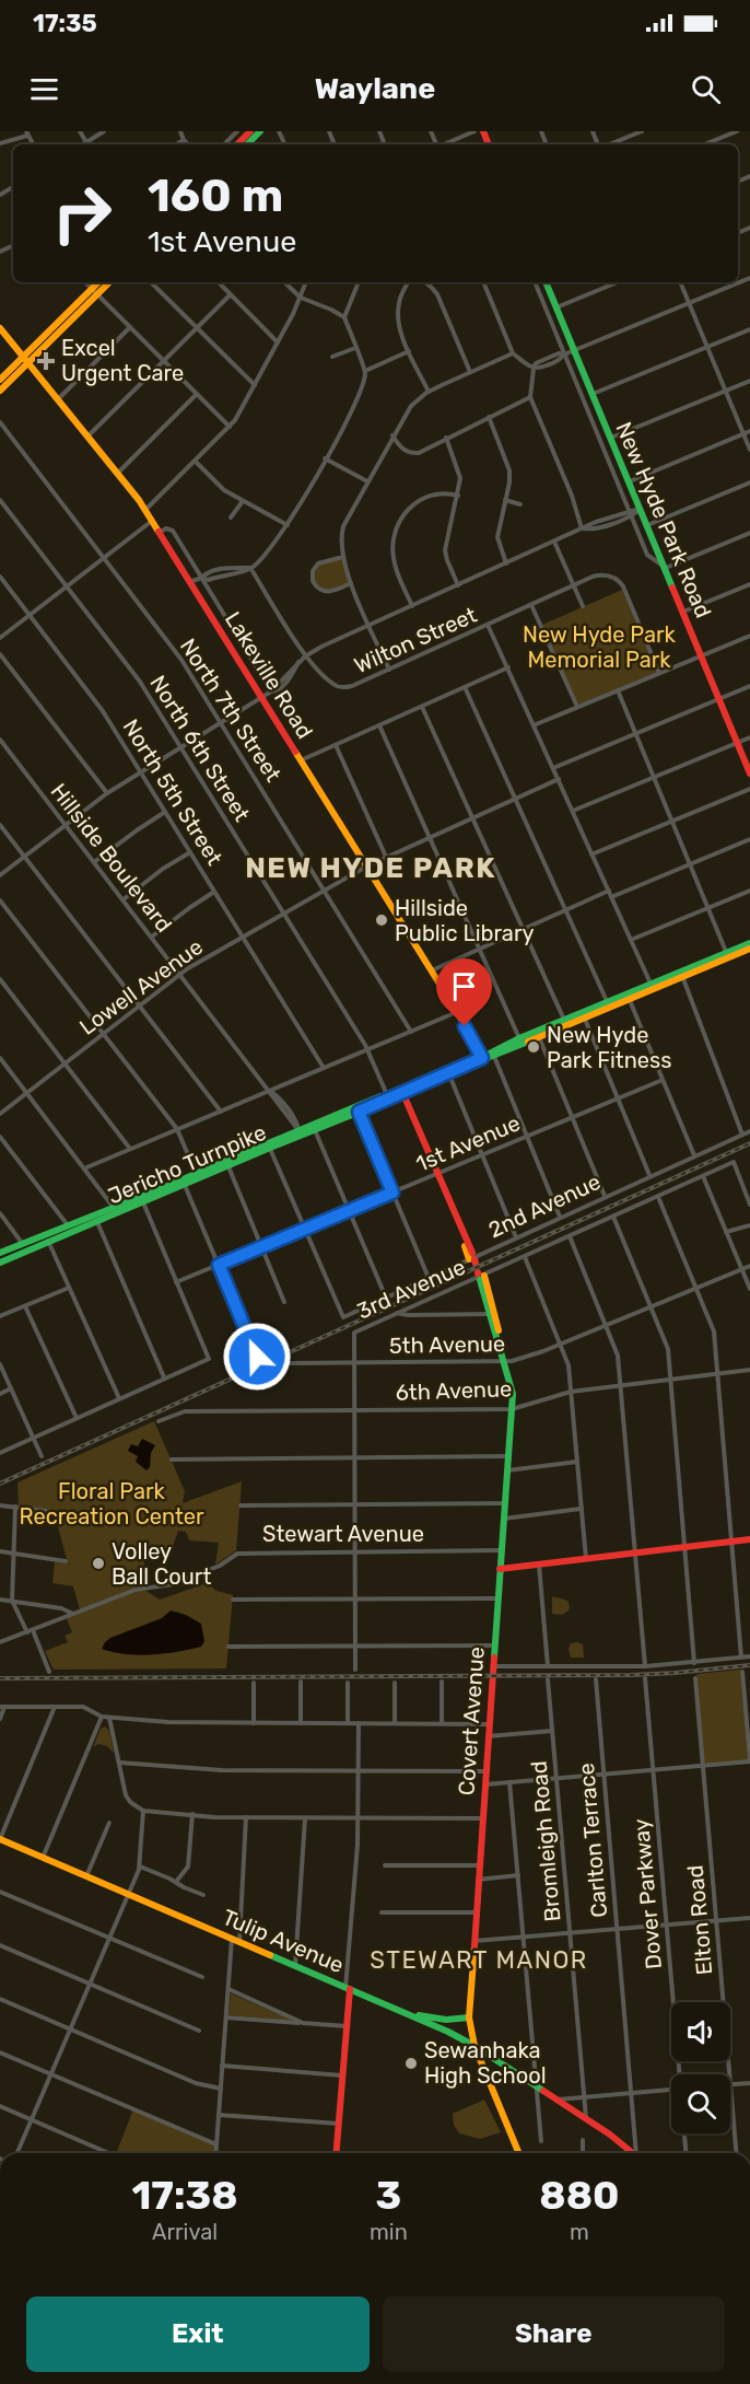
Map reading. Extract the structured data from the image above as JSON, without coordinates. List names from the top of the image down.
{
  "streets": {
    "main road": [
      "New Hyde Park Road",
      "Lakeville Road",
      "Jericho Turnpike",
      "Covert Avenue",
      "Tulip Avenue"
    ],
    "street": [
      "Wilton Street",
      "North 7th Street",
      "North 6th Street",
      "North 5th Street",
      "Hillside Boulevard",
      "Lowell Avenue",
      "1st Avenue",
      "2nd Avenue",
      "3rd Avenue",
      "5th Avenue",
      "6th Avenue",
      "Stewart Avenue",
      "Carlton Terrace",
      "Bromleigh Road",
      "Dover Parkway",
      "Elton Road"
    ]
  },
  "crossings": [
    ["Lakeville Road", "Lowell Avenue"],
    ["Lakeville Road", "Jericho Turnpike"],
    ["North 7th Street", "Lowell Avenue"],
    ["North 6th Street", "Lowell Avenue"],
    ["North 6th Street", "Jericho Turnpike"],
    ["North 5th Street", "Lowell Avenue"],
    ["Hillside Boulevard", "Lowell Avenue"],
    ["Hillside Boulevard", "Jericho Turnpike"],
    ["1st Avenue", "2nd Avenue"],
    ["3rd Avenue", "5th Avenue"],
    ["3rd Avenue", "Covert Avenue"],
    ["5th Avenue", "Covert Avenue"],
    ["6th Avenue", "Covert Avenue"],
    ["Stewart Avenue", "Covert Avenue"],
    ["Covert Avenue", "Tulip Avenue"],
    ["Bromleigh Road", "Tulip Avenue"]
  ],
  "districts": ["NEW HYDE PARK", "STEWART MANOR"],
  "parks": ["New Hyde Park Memorial Park", "Floral Park Recreation Center"],
  "places": {
    "health": ["Excel Urgent Care"],
    "other": [
      "Hillside Public Library",
      "New Hyde Park Fitness",
      "Volley Ball Court",
      "Sewanhaka High School"
    ]
  },
  "page": {
    "status": "17:35",
    "header": "Waylane",
    "turn": ["160 m", "1st Avenue"],
    "eta": [
      "17:38",
      "Arrival",
      "3",
      "min",
      "880",
      "m"
    ],
    "buttons": ["Exit", "Share"]
  }
}
